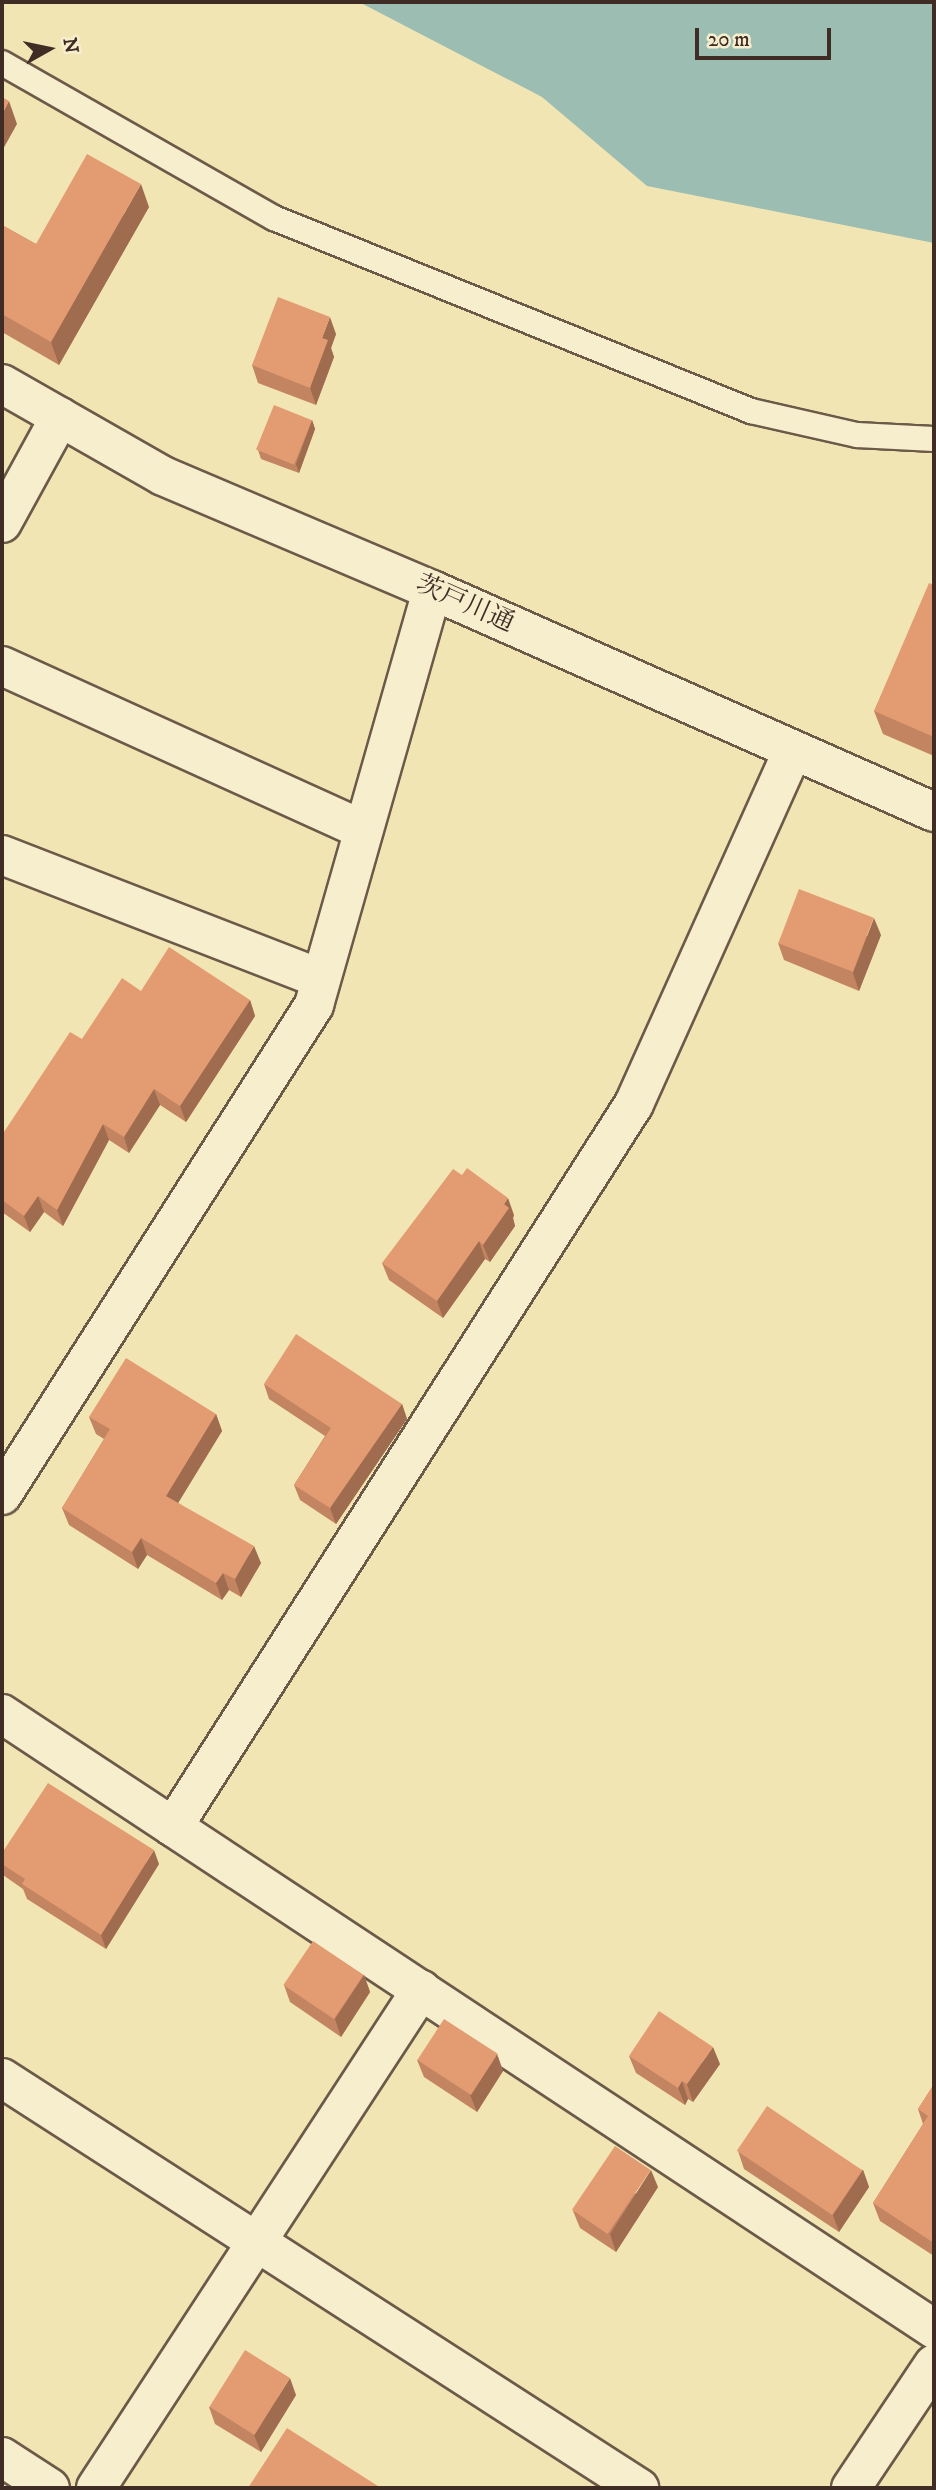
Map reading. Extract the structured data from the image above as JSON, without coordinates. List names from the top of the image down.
{
  "streets": {
    "street": ["茨戸川通"]
  },
  "scale_bar": "20 m",
  "north": "right"
}
